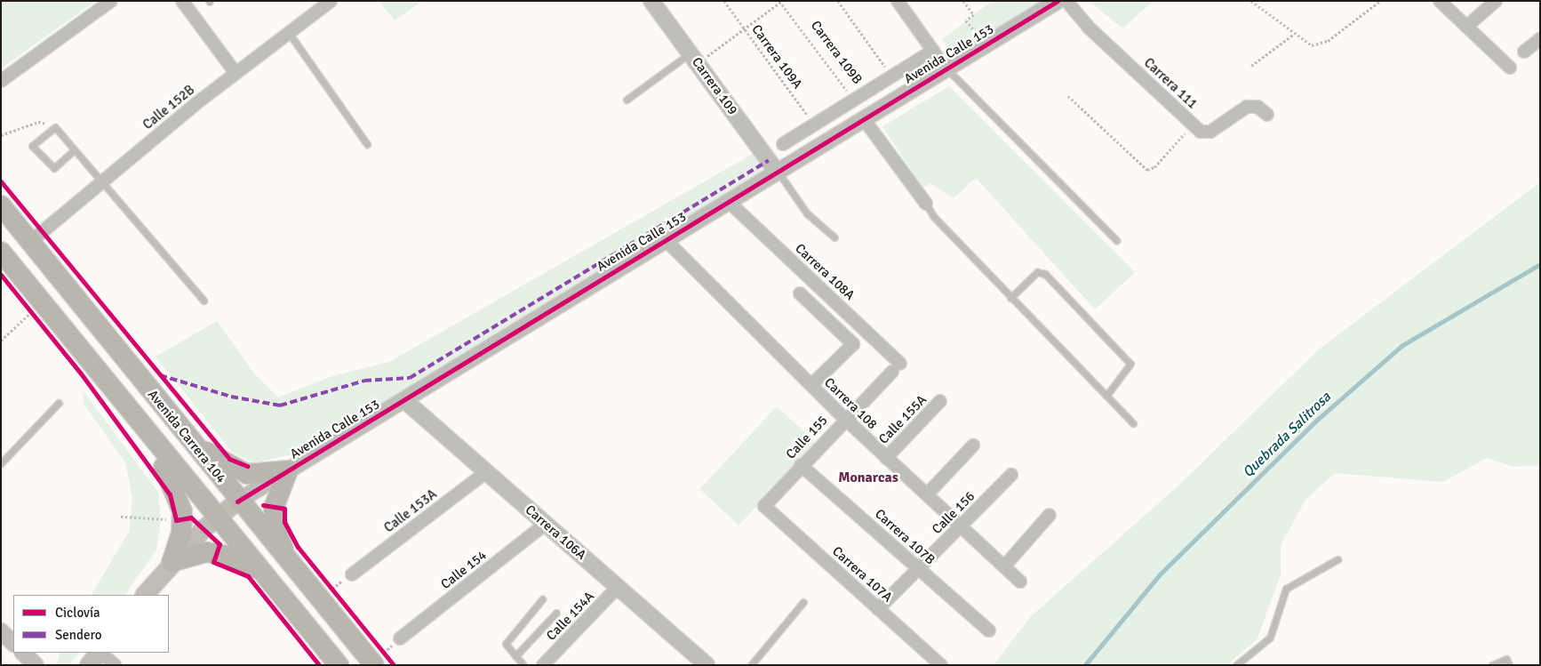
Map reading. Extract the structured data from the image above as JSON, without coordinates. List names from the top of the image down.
{
  "streets": {
    "main road": ["Avenida Calle 153", "Avenida Carrera 104"],
    "street": [
      "Carrera 111",
      "Carrera 109",
      "Calle 152B",
      "Carrera 108A",
      "Carrera 108",
      "Calle 155A",
      "Calle 155",
      "Calle 153A",
      "Calle 156",
      "Carrera 106A",
      "Carrera 107B",
      "Calle 154",
      "Carrera 107A",
      "Calle 154A"
    ],
    "path": ["Carrera 109B", "Carrera 109A"]
  },
  "crossings": [
    ["Carrera 109B", "Avenida Calle 153"],
    ["Avenida Calle 153", "Carrera 109A"],
    ["Avenida Calle 153", "Carrera 109"],
    ["Avenida Calle 153", "Carrera 108A"],
    ["Avenida Calle 153", "Carrera 108"],
    ["Avenida Calle 153", "Avenida Carrera 104"],
    ["Avenida Calle 153", "Carrera 106A"],
    ["Calle 152B", "Avenida Carrera 104"],
    ["Carrera 108A", "Calle 155"],
    ["Carrera 108", "Calle 155A"],
    ["Carrera 108", "Calle 155"],
    ["Carrera 108", "Calle 156"],
    ["Calle 155", "Carrera 107B"],
    ["Calle 155", "Carrera 107A"],
    ["Calle 153A", "Carrera 106A"],
    ["Calle 156", "Carrera 107B"],
    ["Calle 156", "Carrera 107A"],
    ["Carrera 106A", "Calle 154"],
    ["Carrera 106A", "Calle 154A"]
  ],
  "districts": ["Monarcas"],
  "water": ["Quebrada Salitrosa"],
  "legend": ["Ciclovía", "Sendero"]
}
